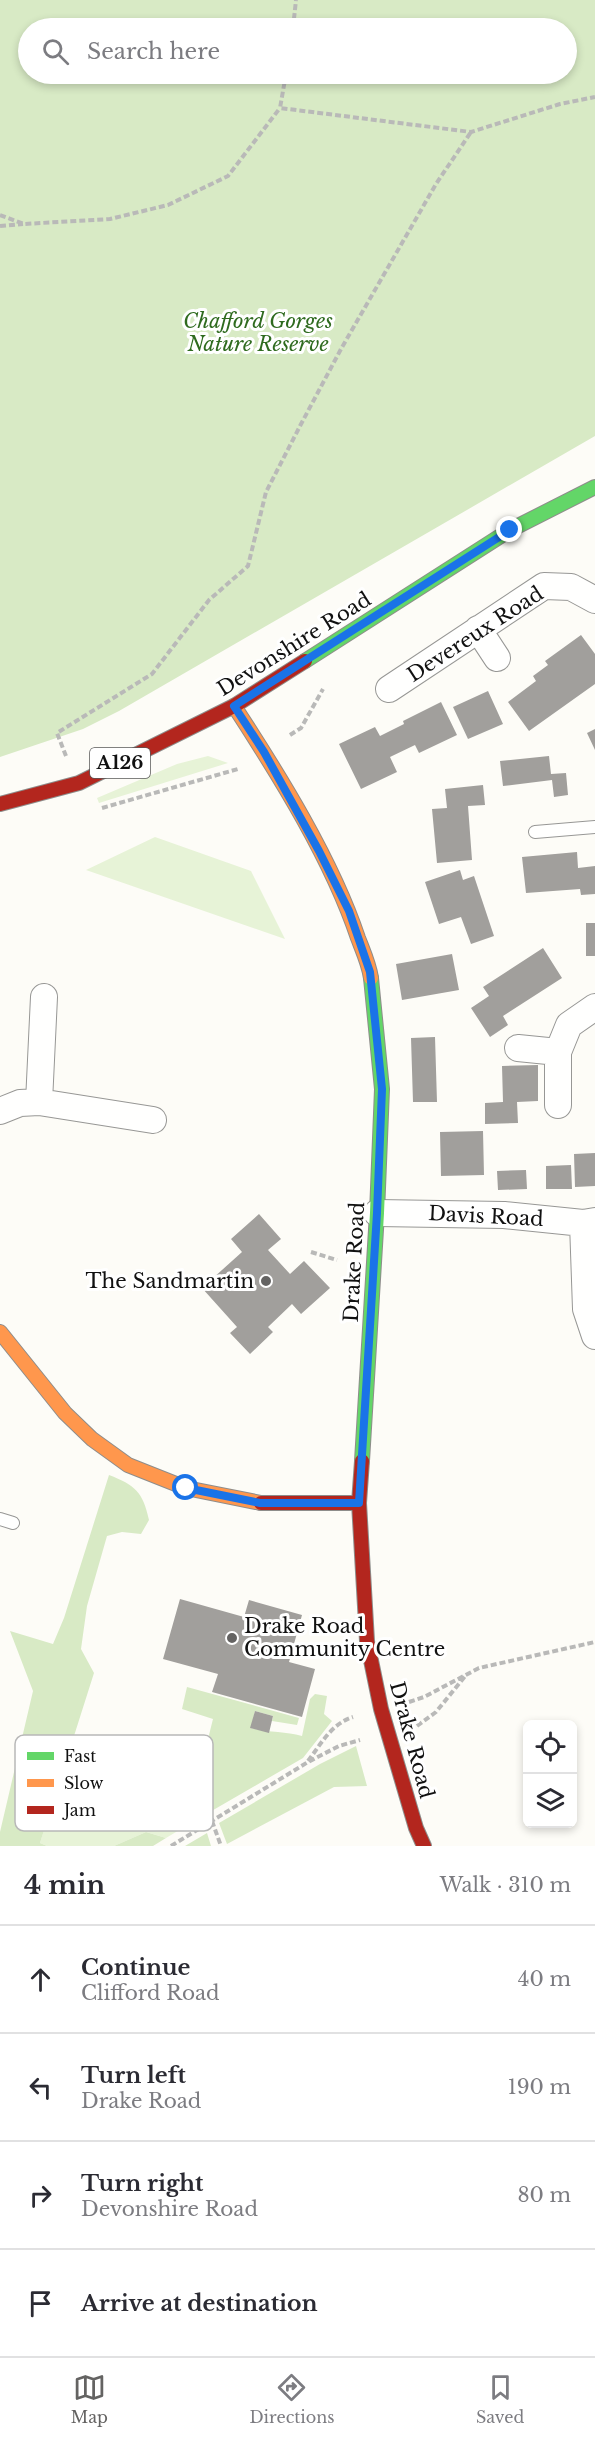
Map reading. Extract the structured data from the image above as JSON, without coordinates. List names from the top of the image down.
{
  "streets": {
    "street": [
      "Devereux Road",
      "Devonshire Road",
      "A126",
      "Davis Road",
      "Drake Road"
    ]
  },
  "crossings": [
    ["Devonshire Road", "Drake Road"],
    ["Davis Road", "Drake Road"]
  ],
  "parks": ["Chafford Gorges Nature Reserve"],
  "places": ["The Sandmartin", "Drake Road Community Centre"],
  "legend": ["Fast", "Slow", "Jam"],
  "page": {
    "search": "Search here",
    "heading": ["4 min", "Walk · 310 m"],
    "list": [
      ["Continue", "Clifford Road", "40 m"],
      ["Turn left", "Drake Road", "190 m"],
      ["Turn right", "Devonshire Road", "80 m"],
      "Arrive at destination"
    ],
    "nav": ["Map", "Directions", "Saved"]
  }
}
